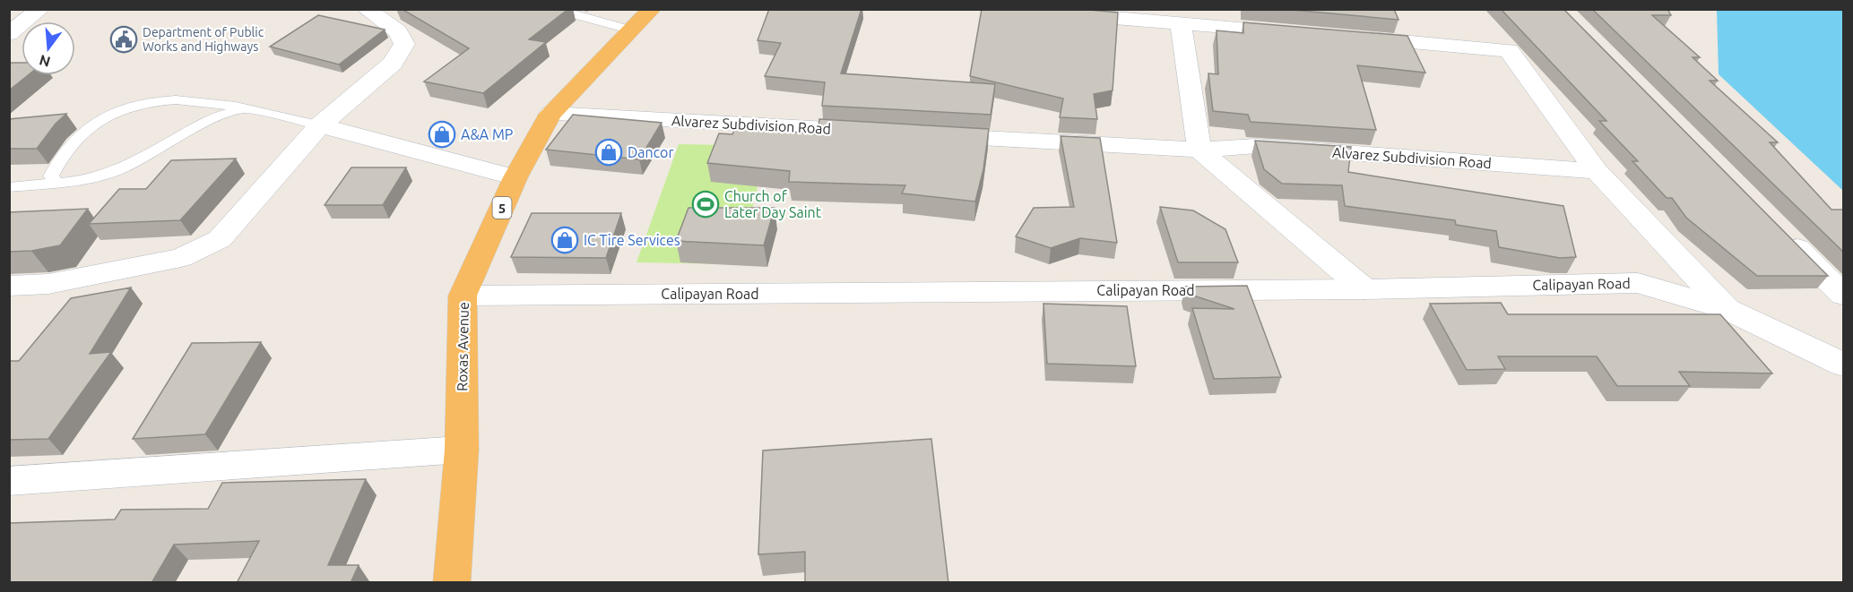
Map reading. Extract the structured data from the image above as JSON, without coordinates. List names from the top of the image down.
{
  "streets": {
    "highway": ["5", "Roxas Avenue"],
    "street": ["Alvarez Subdivision Road", "Calipayan Road"]
  },
  "crossings": [
    ["Alvarez Subdivision Road", "Roxas Avenue"],
    ["Calipayan Road", "Roxas Avenue"]
  ],
  "places": {
    "public building": ["Department of Public Works and Highways"],
    "shop": ["A&A MP", "Dancor", "IC Tire Services"],
    "sports": ["Church of Later Day Saint"]
  },
  "north": "bottom"
}
